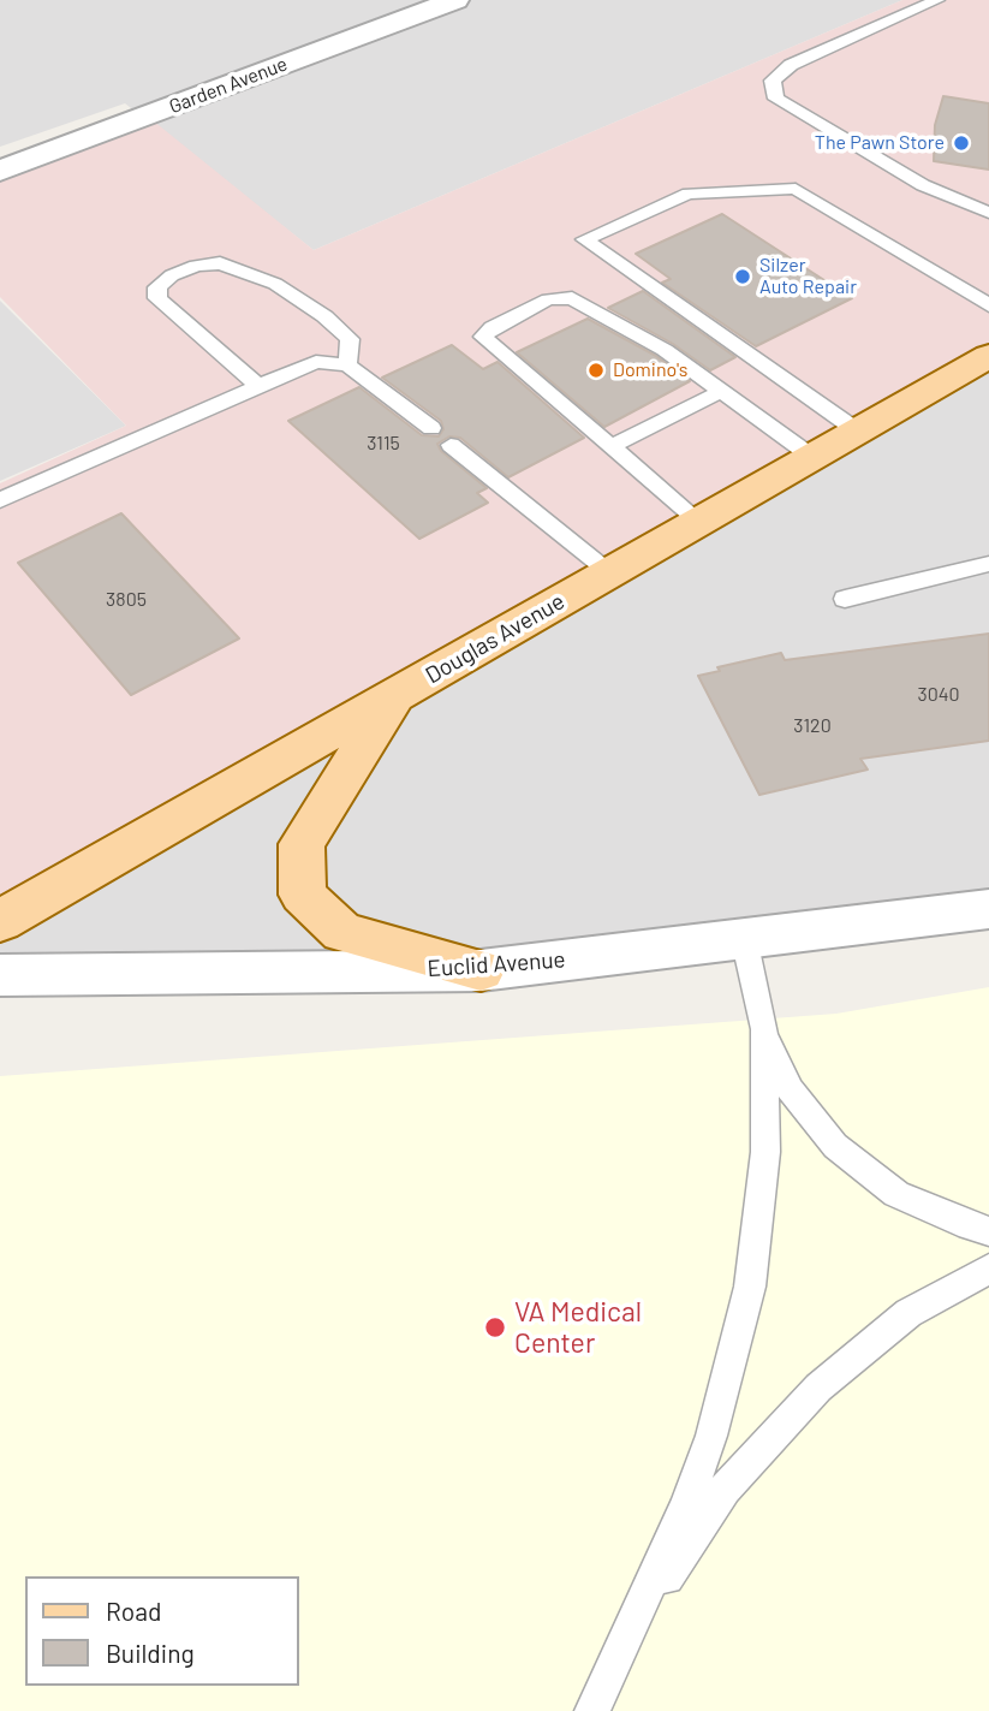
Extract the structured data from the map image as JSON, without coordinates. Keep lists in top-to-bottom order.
{
  "streets": {
    "main road": ["Douglas Avenue"],
    "street": ["Garden Avenue", "Euclid Avenue"]
  },
  "places": [
    "The Pawn Store",
    "Silzer Auto Repair",
    "Domino's",
    "VA Medical Center"
  ],
  "house_numbers": [
    "3115",
    "3805",
    "3040",
    "3120"
  ],
  "legend": ["Road", "Building"]
}
